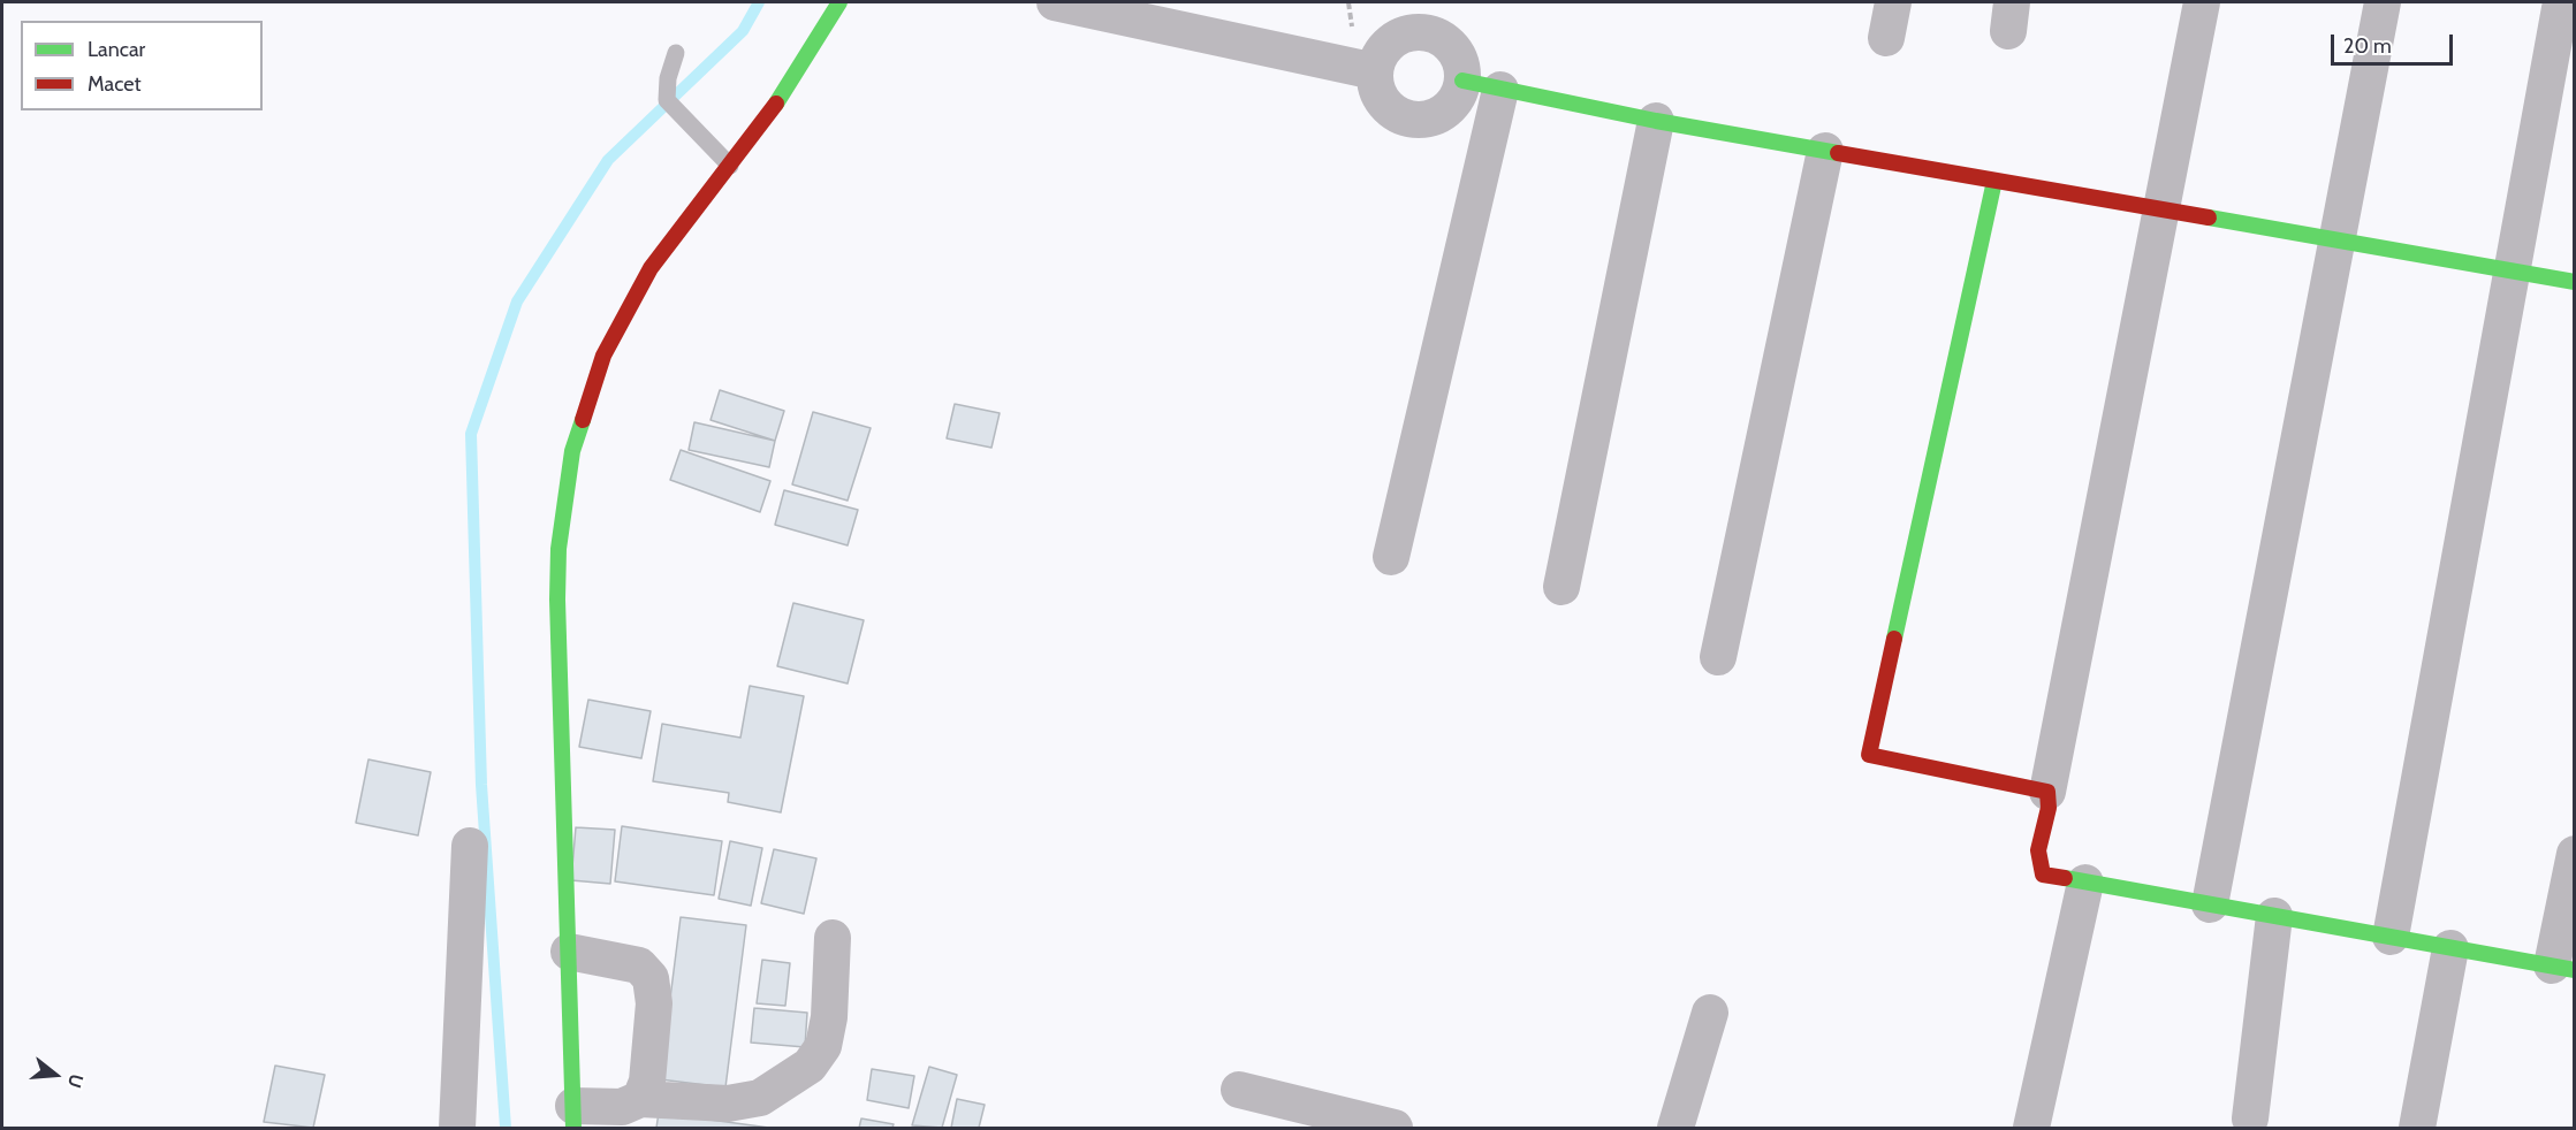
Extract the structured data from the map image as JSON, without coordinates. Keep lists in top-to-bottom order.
{
  "legend": ["Lancar", "Macet"],
  "scale_bar": "20 m",
  "north": "right"
}
